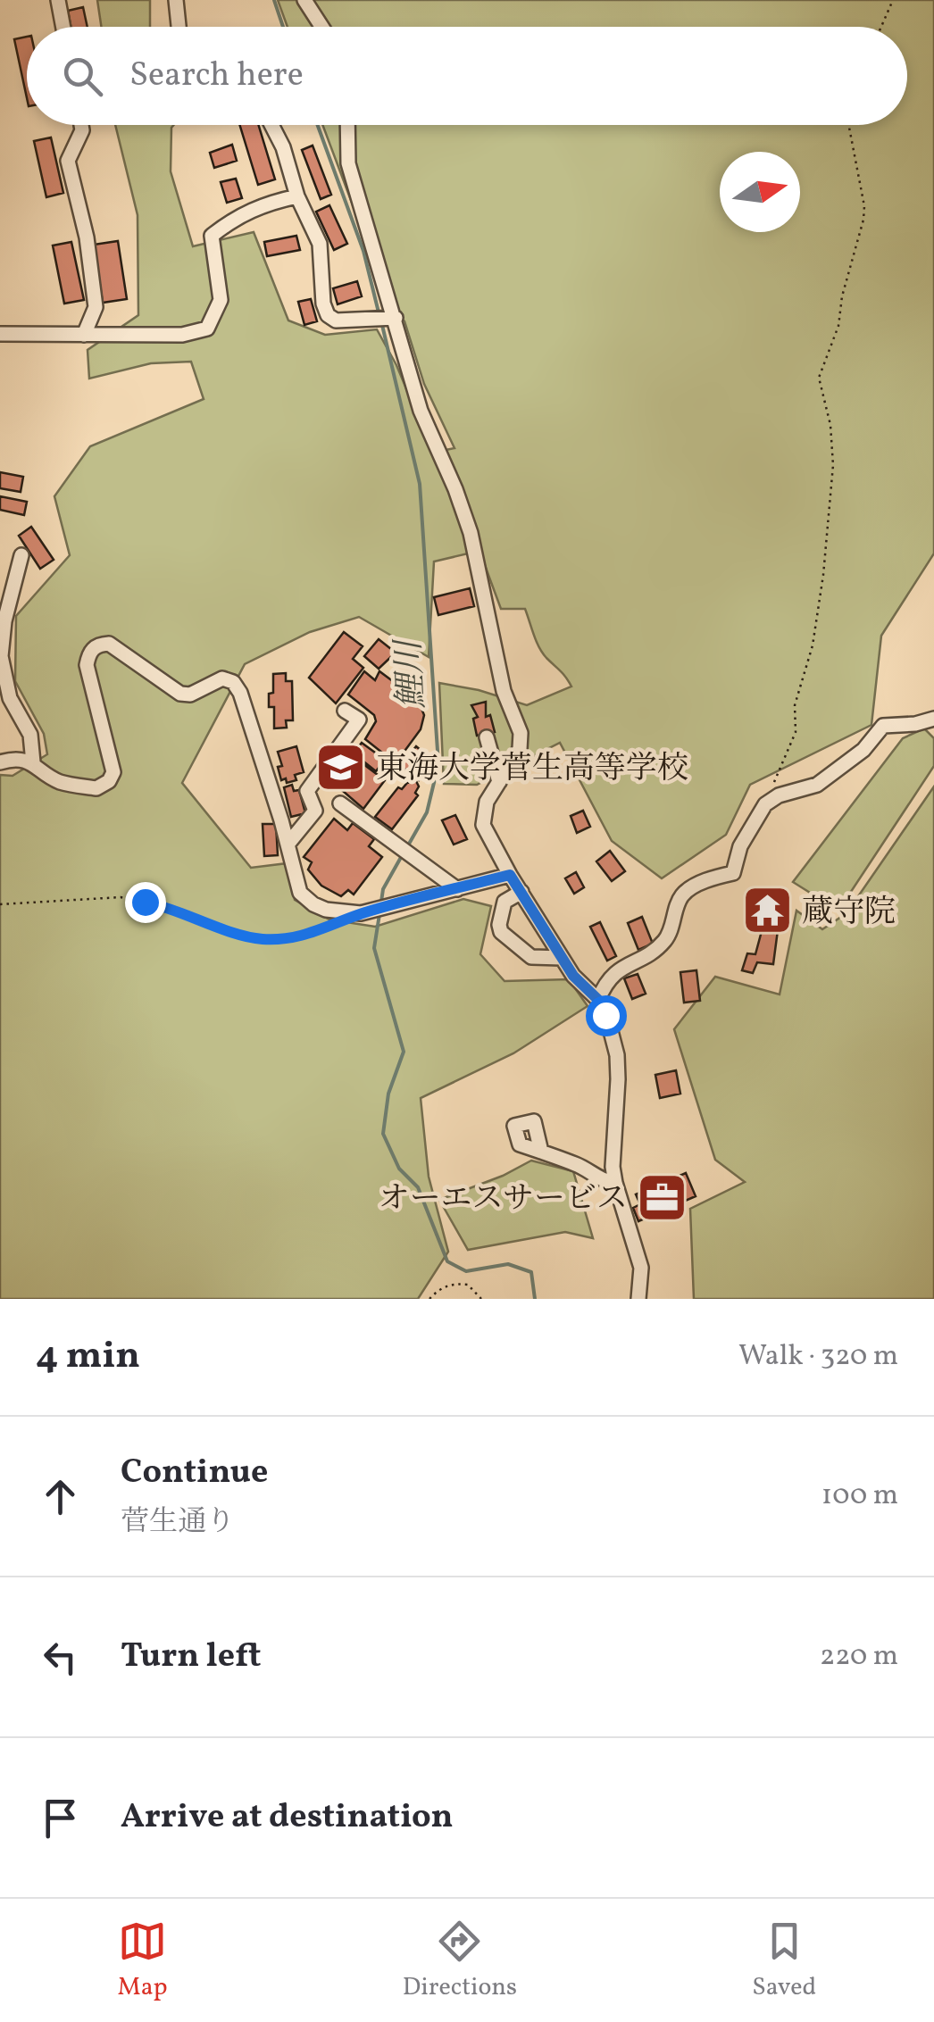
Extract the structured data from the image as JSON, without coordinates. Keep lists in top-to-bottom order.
{
  "water": ["鯉川"],
  "places": {
    "school or university": ["東海大学菅生高等学校"],
    "temple": ["蔵守院"],
    "office": ["オーエスサービス"]
  },
  "north": "right",
  "page": {
    "search": "Search here",
    "heading": ["4 min", "Walk · 320 m"],
    "list": [
      ["Continue", "菅生通り", "100 m"],
      ["Turn left", "220 m"],
      "Arrive at destination"
    ],
    "nav": ["Map", "Directions", "Saved"]
  }
}
